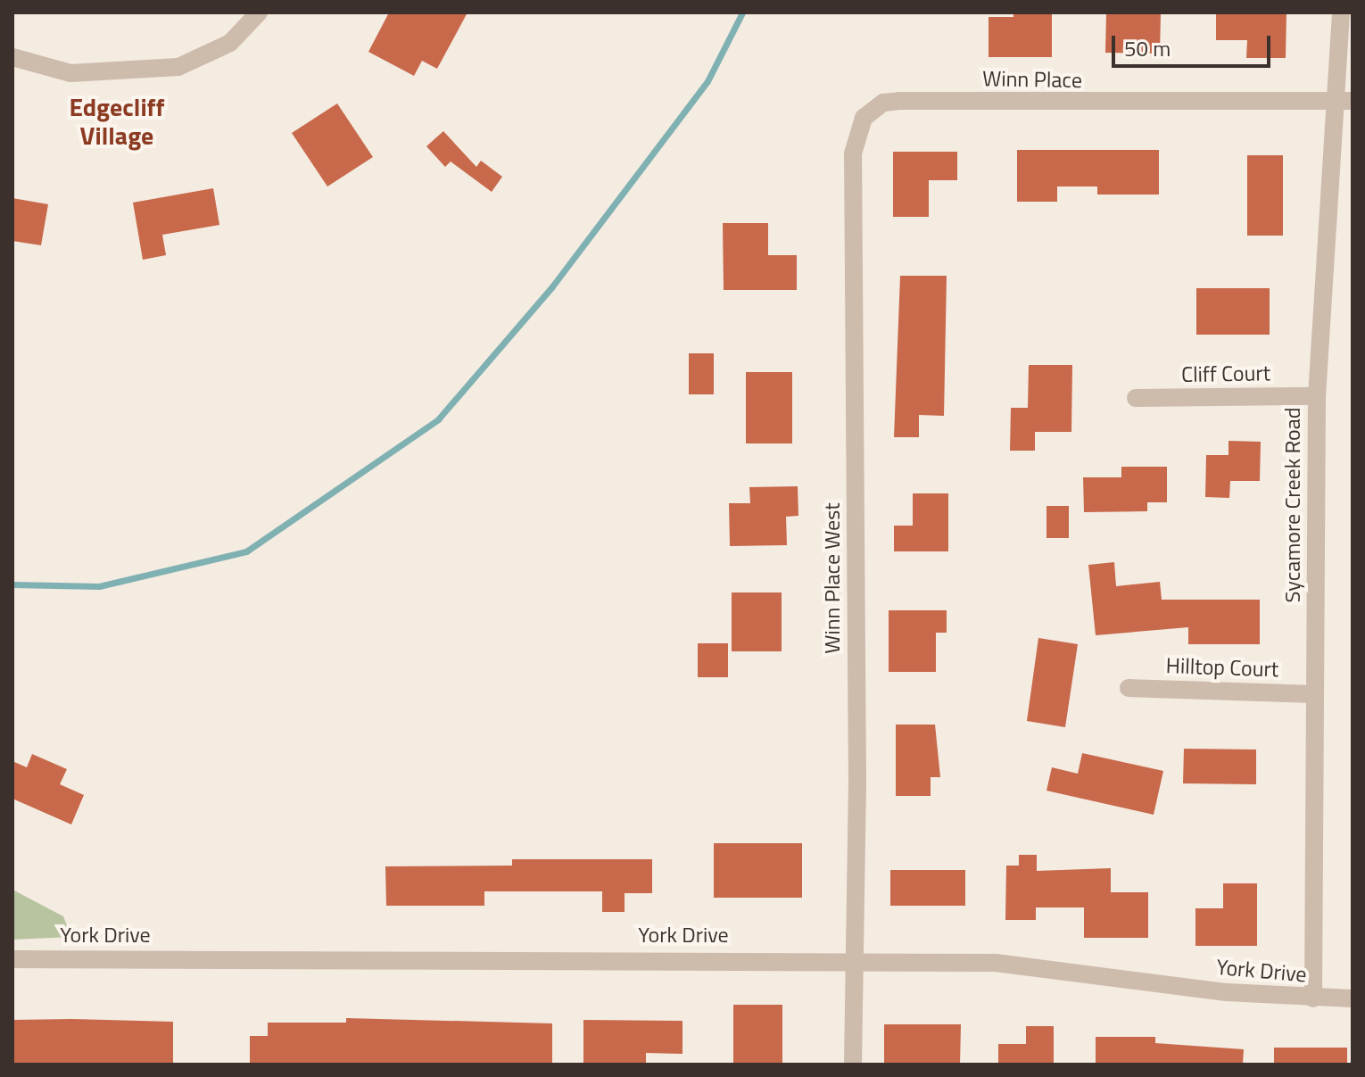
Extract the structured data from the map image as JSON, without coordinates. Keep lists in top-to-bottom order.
{
  "streets": {
    "street": [
      "Winn Place",
      "Cliff Court",
      "Sycamore Creek Road",
      "Winn Place West",
      "Hilltop Court",
      "York Drive"
    ]
  },
  "crossings": [
    ["Winn Place", "Sycamore Creek Road"],
    ["Winn Place", "Winn Place West"],
    ["Cliff Court", "Sycamore Creek Road"],
    ["Sycamore Creek Road", "Hilltop Court"],
    ["Sycamore Creek Road", "York Drive"],
    ["Winn Place West", "York Drive"]
  ],
  "districts": ["Edgecliff Village"],
  "scale_bar": "50 m"
}
